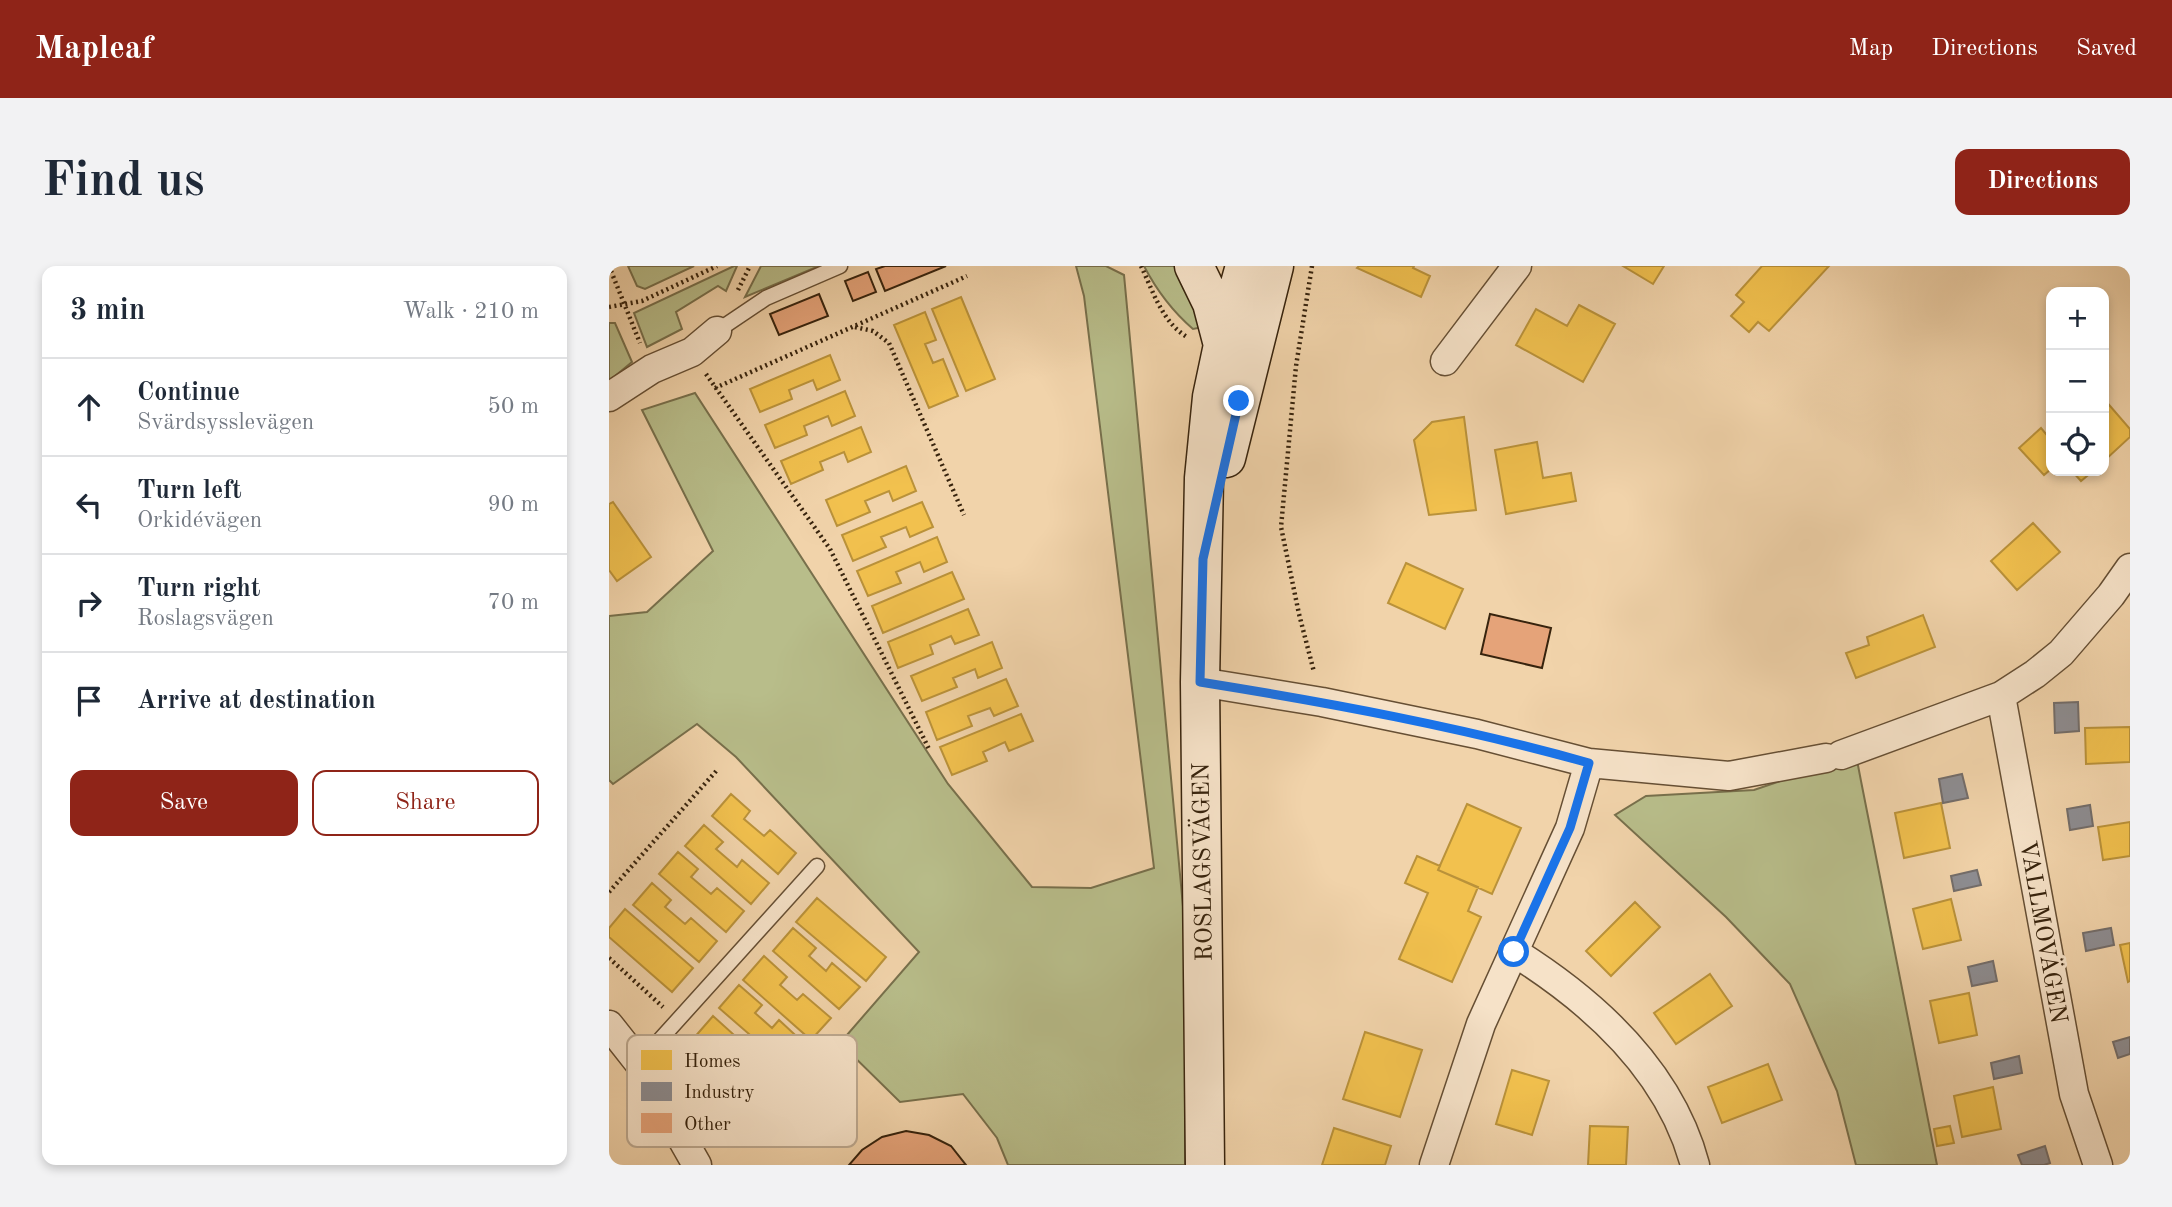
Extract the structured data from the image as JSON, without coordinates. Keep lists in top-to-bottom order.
{
  "streets": {
    "main road": ["ROSLAGSVÄGEN"],
    "street": ["VALLMOVÄGEN"]
  },
  "legend": ["Homes", "Industry", "Other"],
  "page": {
    "header": "Mapleaf",
    "nav": ["Map", "Directions", "Saved"],
    "buttons": [
      "Directions",
      ["Save", "Share"]
    ],
    "title": "Find us",
    "heading": ["3 min", "Walk · 210 m"],
    "map_buttons": ["+", "−"],
    "list": [
      ["Continue", "Svärdsysslevägen", "50 m"],
      ["Turn left", "Orkidévägen", "90 m"],
      ["Turn right", "Roslagsvägen", "70 m"],
      "Arrive at destination"
    ]
  }
}
